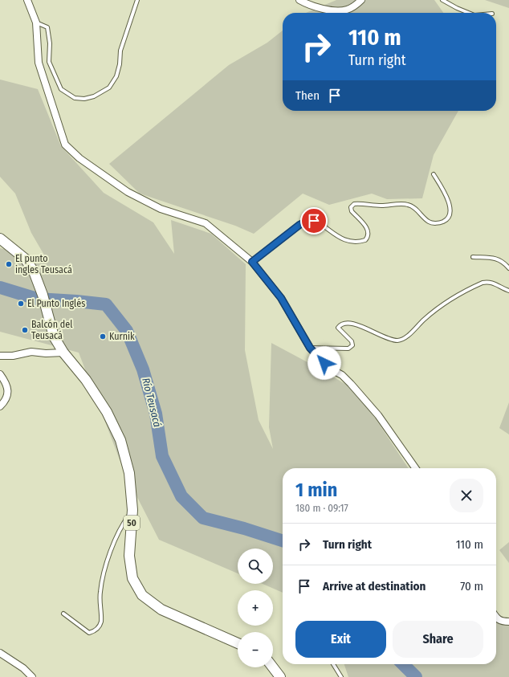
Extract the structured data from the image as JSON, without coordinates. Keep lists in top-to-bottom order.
{
  "streets": {
    "main road": ["50"]
  },
  "water": ["Río Teusacá"],
  "places": [
    "El punto ingles Teusacá",
    "El Punto Inglés",
    "Balcón del Teusacá",
    "Kurnik"
  ],
  "page": {
    "turn": ["110 m", "Turn right"],
    "then": "Then",
    "heading": ["1 min", "180 m · 09:17"],
    "list": [
      {
        "name": "Turn right",
        "value": "110 m"
      },
      {
        "name": "Arrive at destination",
        "value": "70 m"
      }
    ],
    "map_buttons": ["+", "−"],
    "buttons": ["Exit", "Share"]
  }
}
